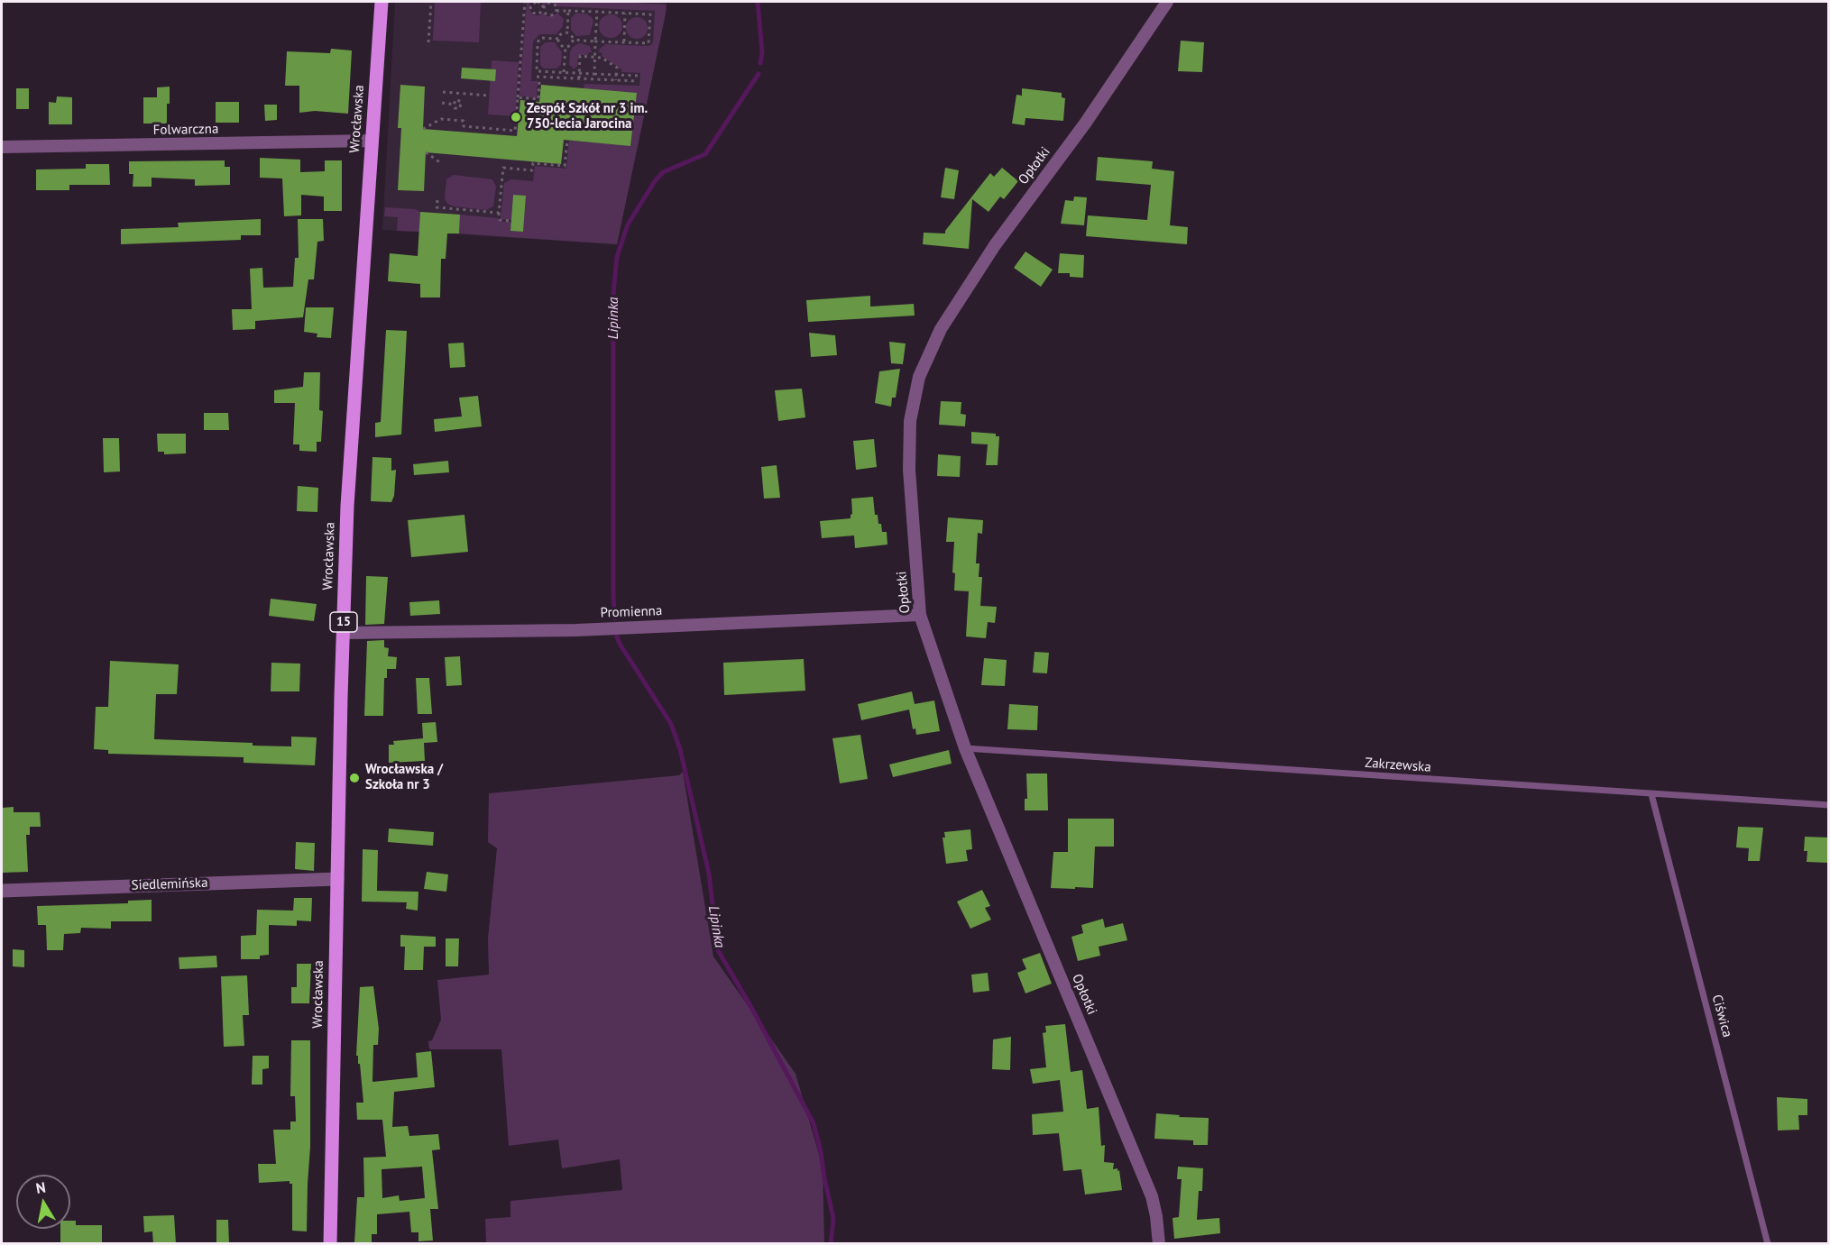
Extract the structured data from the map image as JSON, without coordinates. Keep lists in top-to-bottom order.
{
  "streets": {
    "main road": ["Wrocławska", "15"],
    "street": [
      "Folwarczna",
      "Opłotki",
      "Promienna",
      "Siedlemińska"
    ],
    "lane": ["Zakrzewska", "Ciświca"]
  },
  "crossings": [
    ["Wrocławska", "Folwarczna"],
    ["Wrocławska", "Promienna"],
    ["Wrocławska", "Siedlemińska"],
    ["Opłotki", "Promienna"],
    ["Opłotki", "Zakrzewska"],
    ["Zakrzewska", "Ciświca"]
  ],
  "water": ["Lipinka"],
  "places": ["Zespół Szkół nr 3 im. 750-lecia Jarocina", "Wrocławska / Szkoła nr 3"],
  "north": "top"
}
